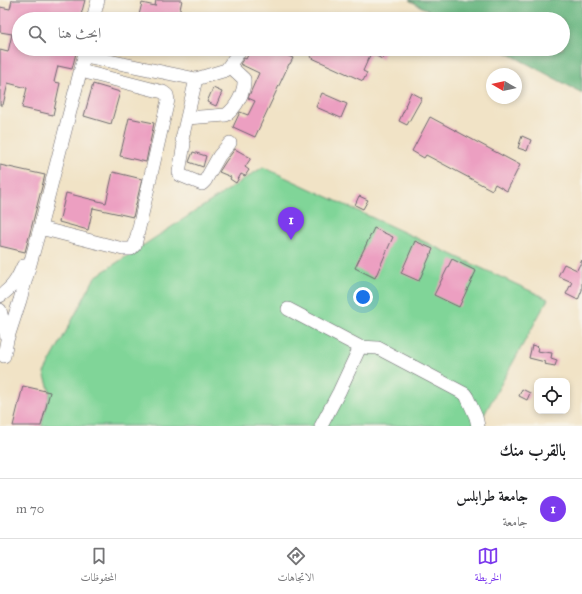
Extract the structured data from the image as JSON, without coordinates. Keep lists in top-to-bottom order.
{
  "north": "left",
  "page": {
    "search": "ابحث هنا",
    "pins": "1",
    "heading": "بالقرب منك",
    "list": [
      {
        "mark": "1",
        "name": "جامعة طرابلس",
        "note": "جامعة",
        "value": "70 m"
      }
    ],
    "nav": ["الخريطة", "الاتجاهات", "المحفوظات"]
  }
}
